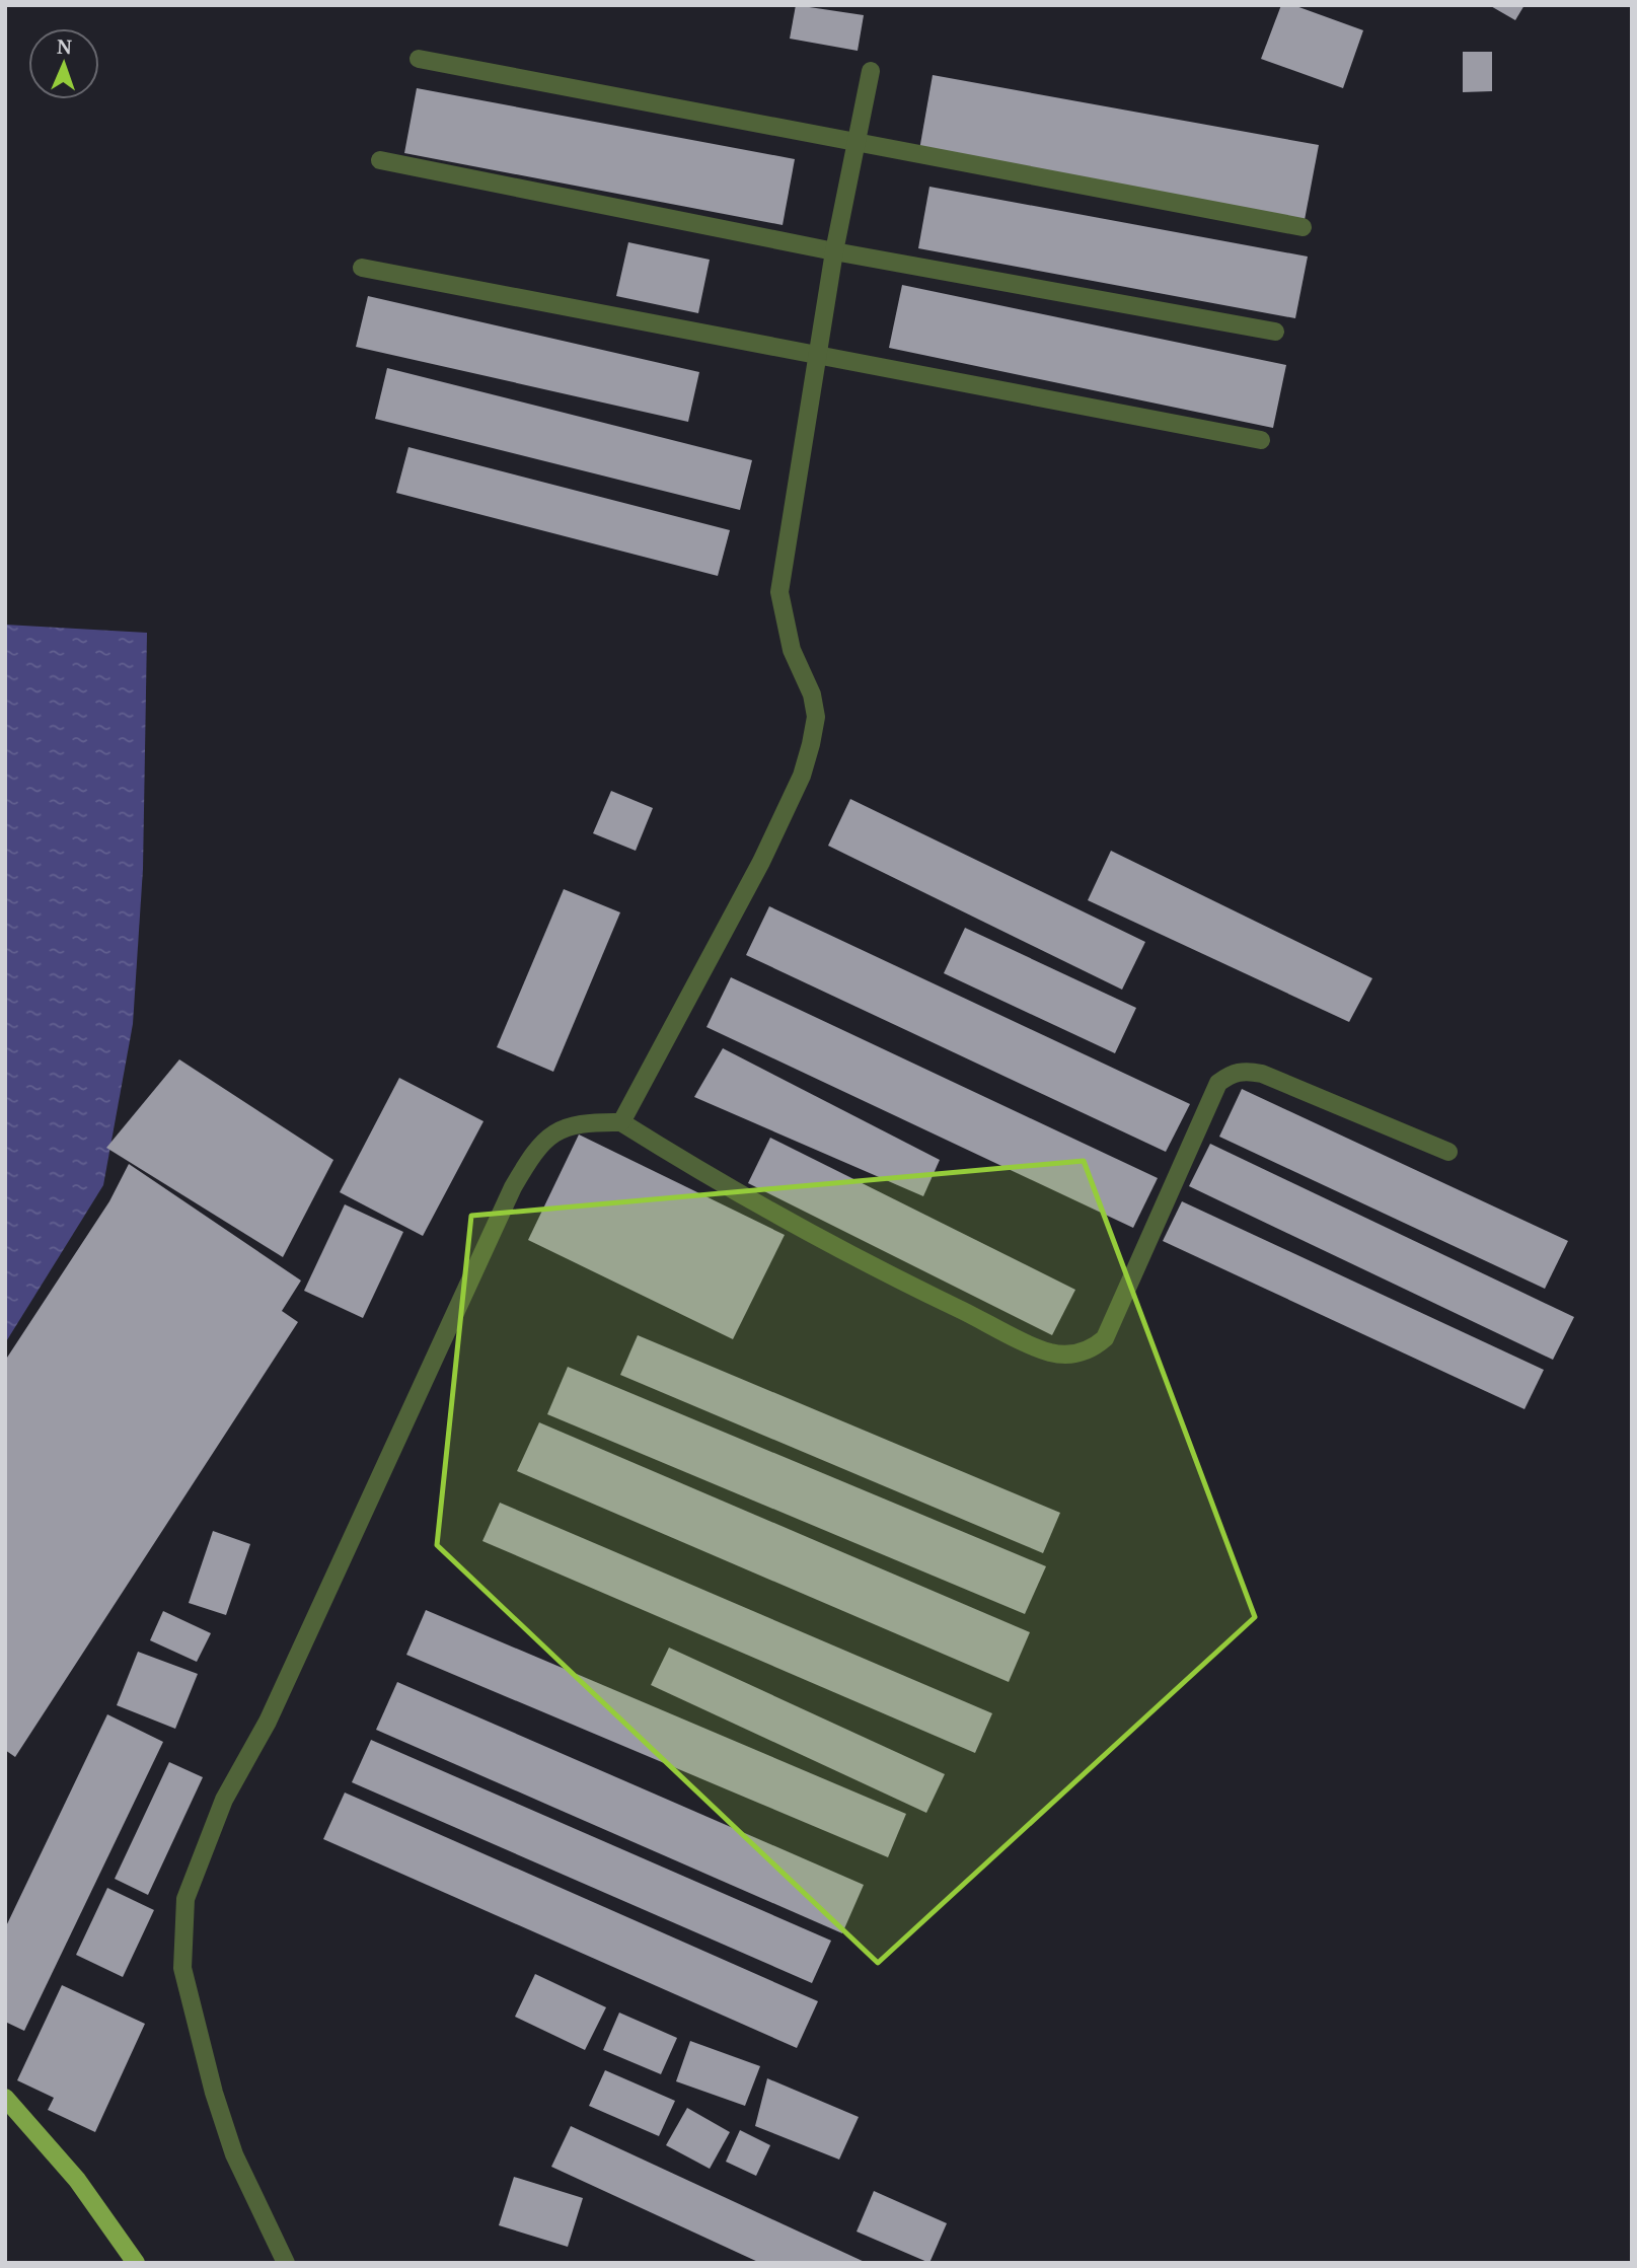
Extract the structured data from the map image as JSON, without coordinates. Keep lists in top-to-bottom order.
{
  "north": "top"
}
